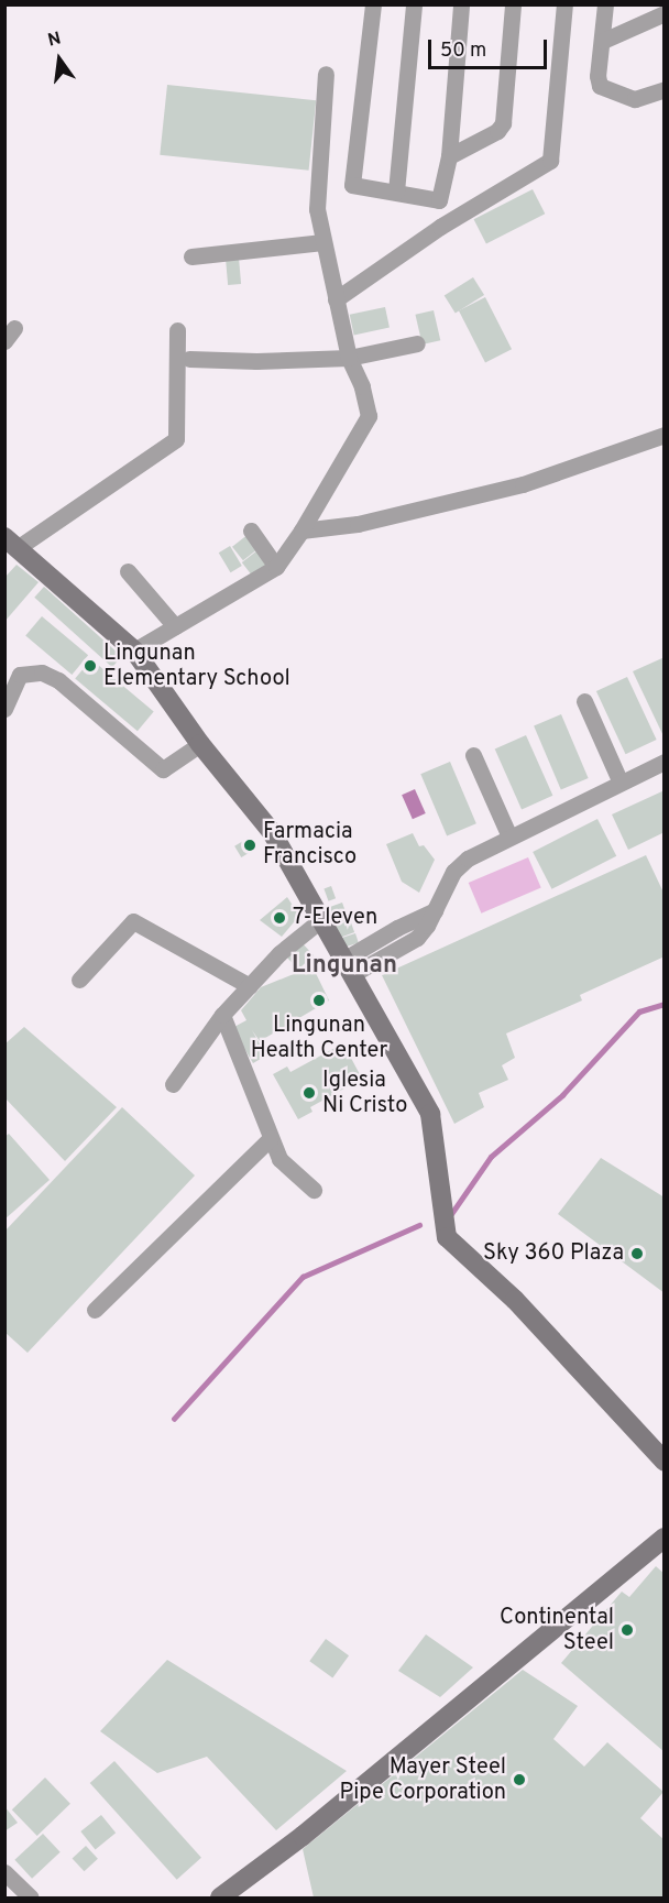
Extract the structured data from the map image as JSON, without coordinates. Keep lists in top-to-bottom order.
{
  "districts": ["Lingunan"],
  "places": [
    "Lingunan Elementary School",
    "Farmacia Francisco",
    "7-Eleven",
    "Lingunan Health Center",
    "Iglesia Ni Cristo",
    "Sky 360 Plaza",
    "Continental Steel",
    "Mayer Steel Pipe Corporation"
  ],
  "scale_bar": "50 m",
  "north": "top"
}
